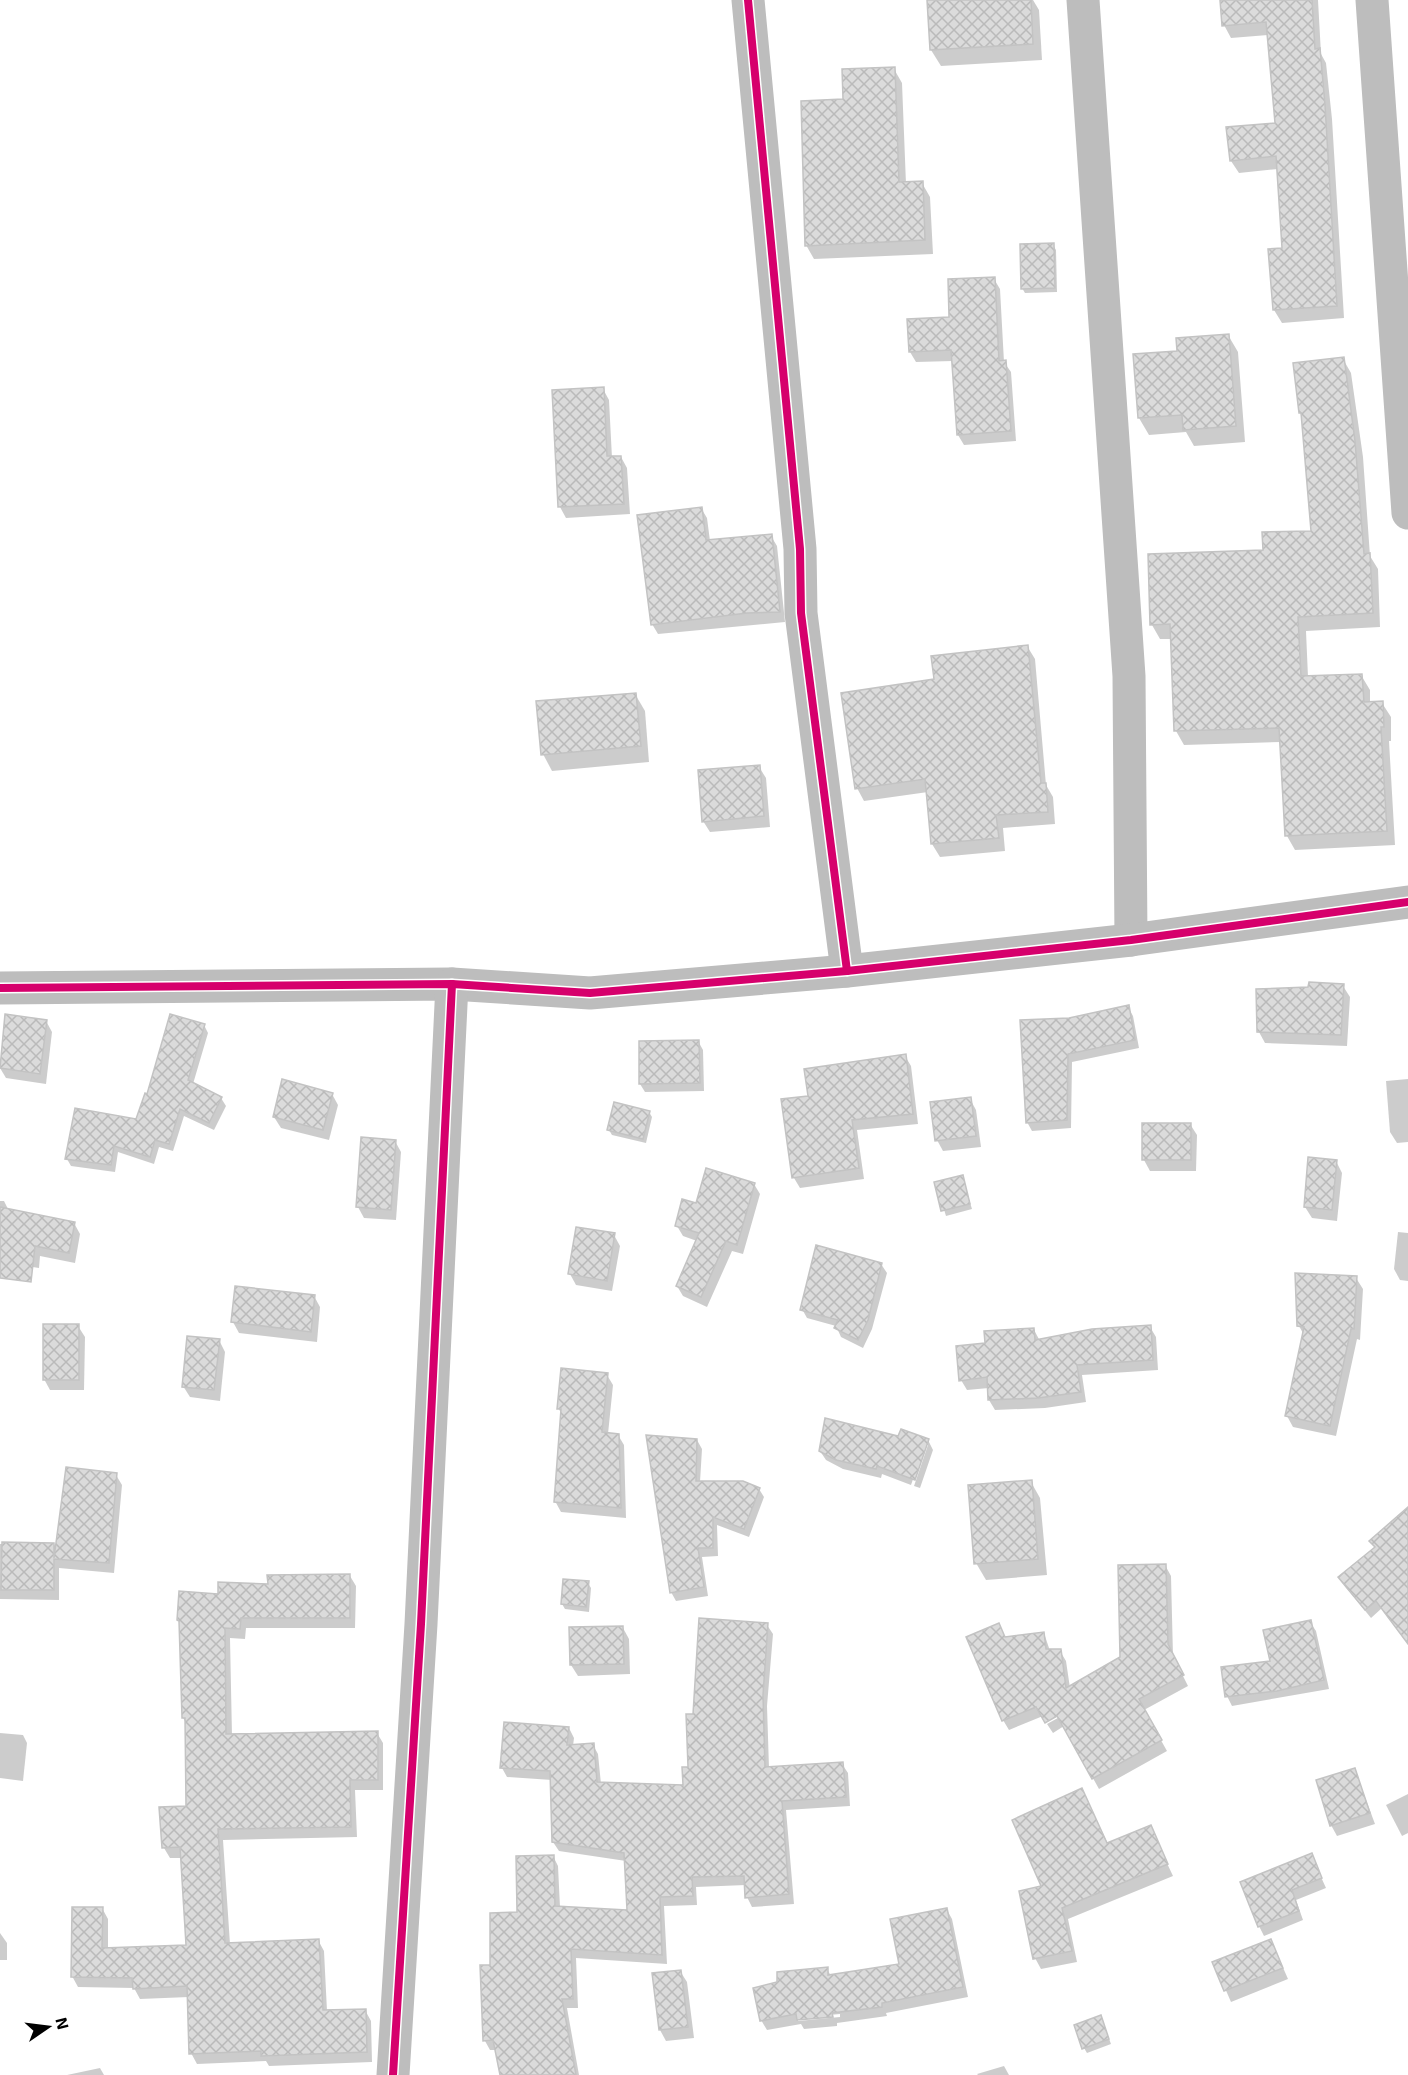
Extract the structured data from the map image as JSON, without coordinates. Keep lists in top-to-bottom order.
{
  "north": "right"
}
